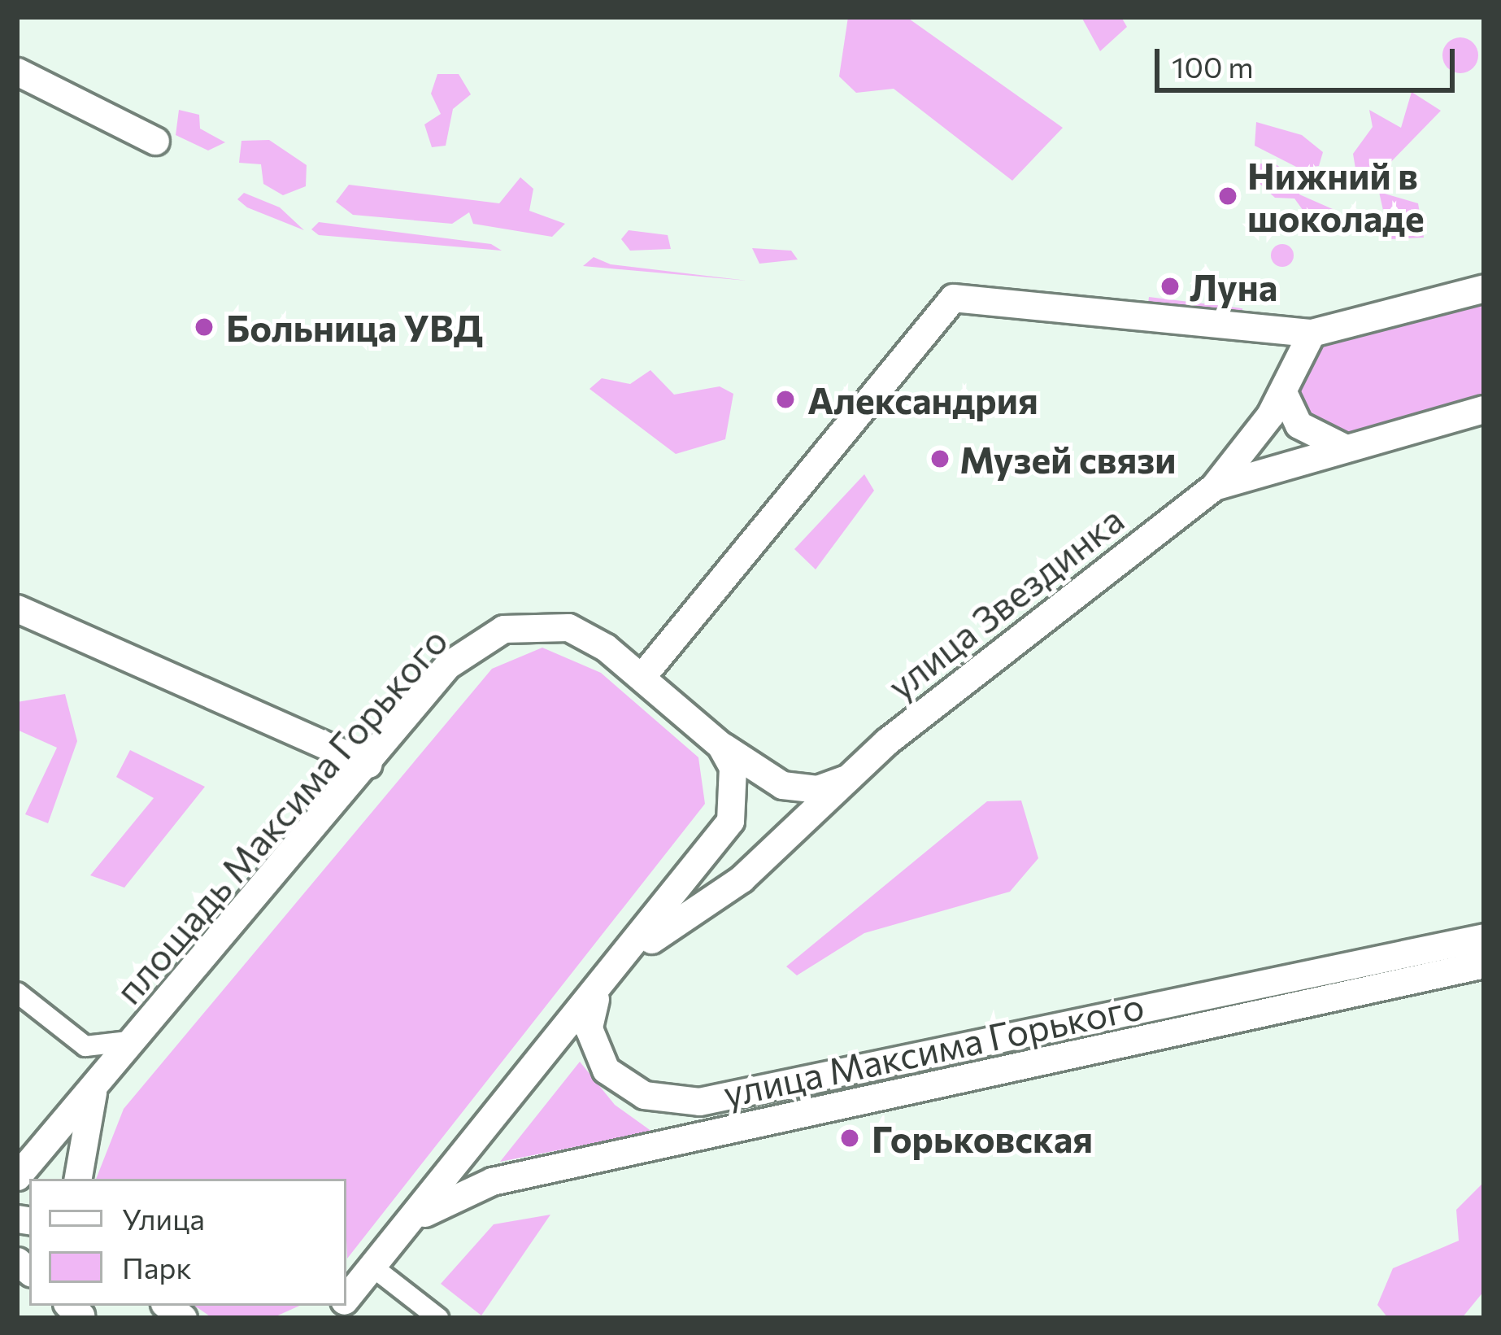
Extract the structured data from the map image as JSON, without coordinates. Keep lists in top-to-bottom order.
{
  "streets": {
    "main road": ["улица Звездинка", "площадь Максима Горького", "улица Максима Горького"]
  },
  "crossings": [
    ["улица Звездинка", "площадь Максима Горького"]
  ],
  "places": [
    "Нижний в шоколаде",
    "Луна",
    "Больница УВД",
    "Александрия",
    "Музей связи",
    "Горьковская"
  ],
  "legend": ["Улица", "Парк"],
  "scale_bar": "100 m"
}
